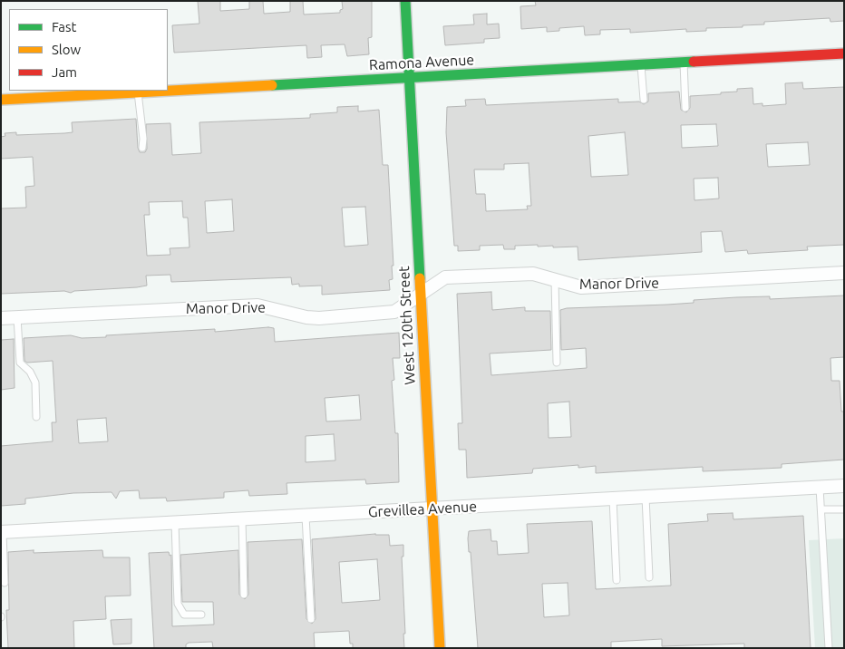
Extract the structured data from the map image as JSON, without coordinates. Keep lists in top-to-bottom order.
{
  "streets": {
    "street": [
      "Ramona Avenue",
      "Manor Drive",
      "West 120th Street",
      "Grevillea Avenue"
    ]
  },
  "crossings": [
    ["Ramona Avenue", "West 120th Street"],
    ["Manor Drive", "West 120th Street"],
    ["West 120th Street", "Grevillea Avenue"]
  ],
  "legend": ["Fast", "Slow", "Jam"]
}
